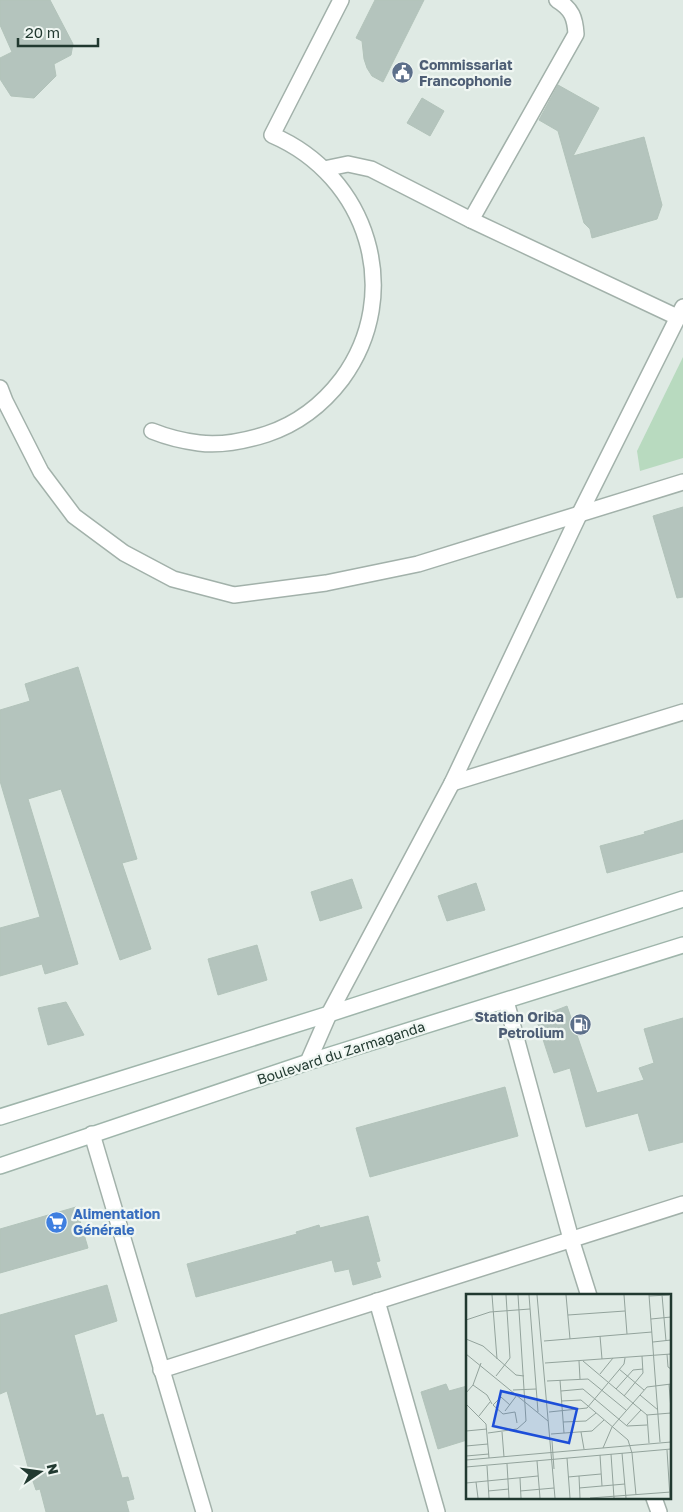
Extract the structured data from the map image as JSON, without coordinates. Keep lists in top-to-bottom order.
{
  "streets": {
    "street": ["Boulevard du Zarmaganda"]
  },
  "places": {
    "public building": ["Commissariat Francophonie"],
    "fuel station": ["Station Oriba Petrolium"],
    "supermarket": ["Alimentation Générale"]
  },
  "scale_bar": "20 m",
  "north": "right"
}
